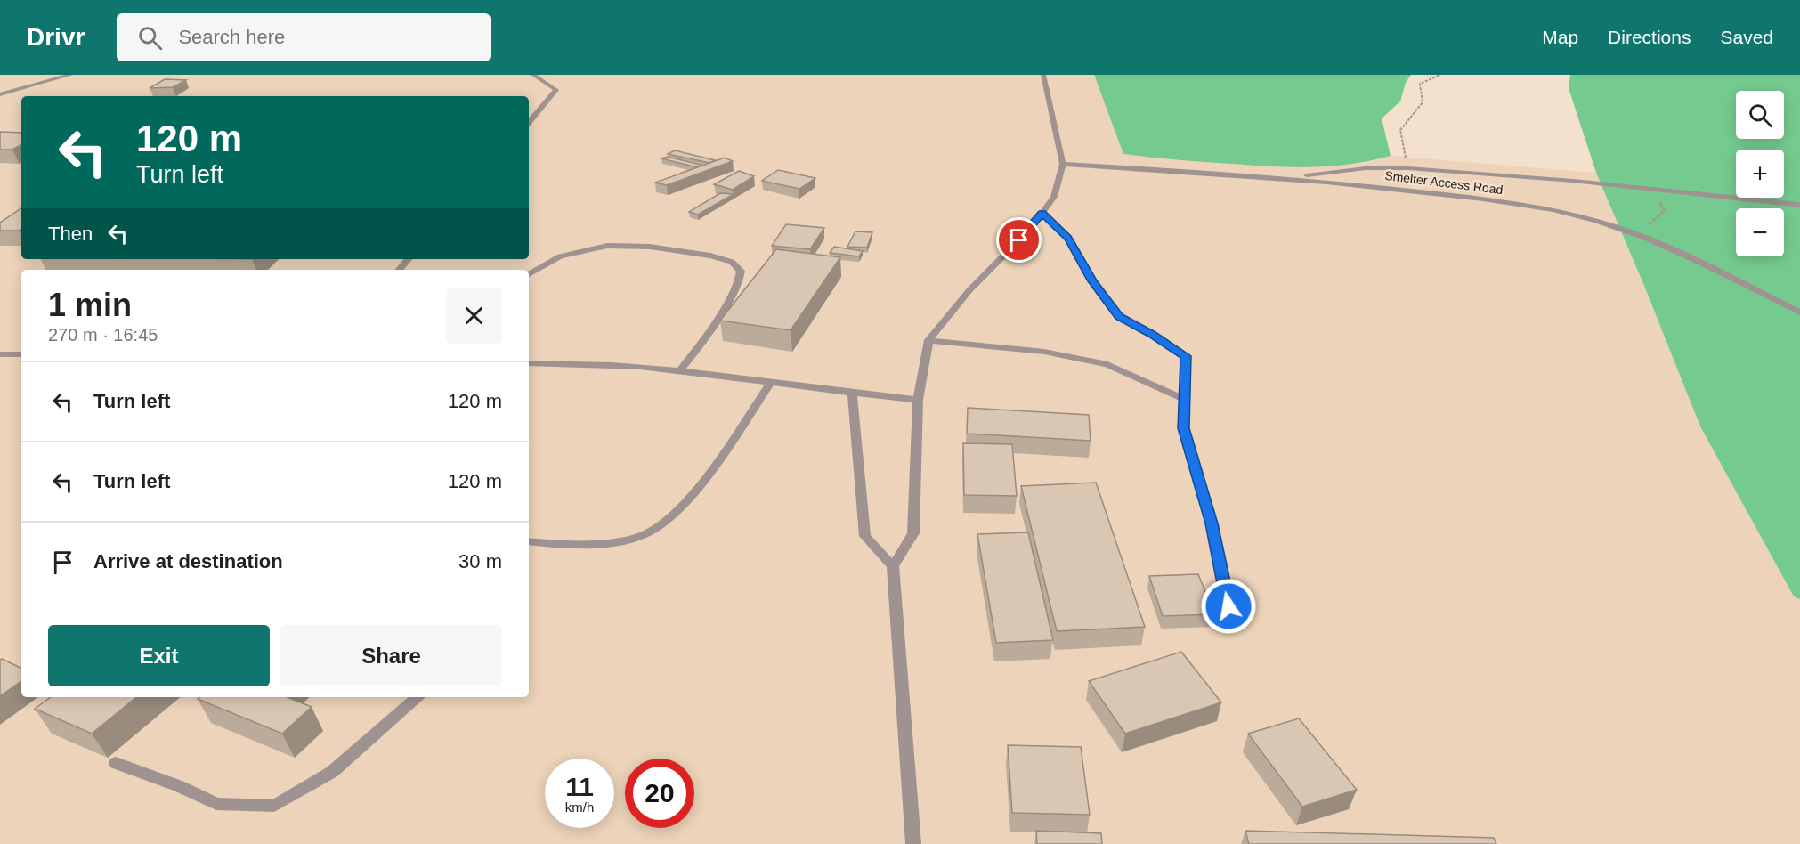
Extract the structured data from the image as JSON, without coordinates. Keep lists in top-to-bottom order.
{
  "streets": {
    "lane": ["Smelter Access Road"]
  },
  "page": {
    "header": "Drivr",
    "search": "Search here",
    "nav": ["Map", "Directions", "Saved"],
    "map_buttons": ["+", "−"],
    "turn": ["120 m", "Turn left"],
    "then": "Then",
    "heading": ["1 min", "270 m · 16:45"],
    "list": [
      {
        "name": "Turn left",
        "value": "120 m"
      },
      {
        "name": "Turn left",
        "value": "120 m"
      },
      {
        "name": "Arrive at destination",
        "value": "30 m"
      }
    ],
    "buttons": ["Exit", "Share"],
    "speed": "11 km/h",
    "limit": "20"
  }
}
